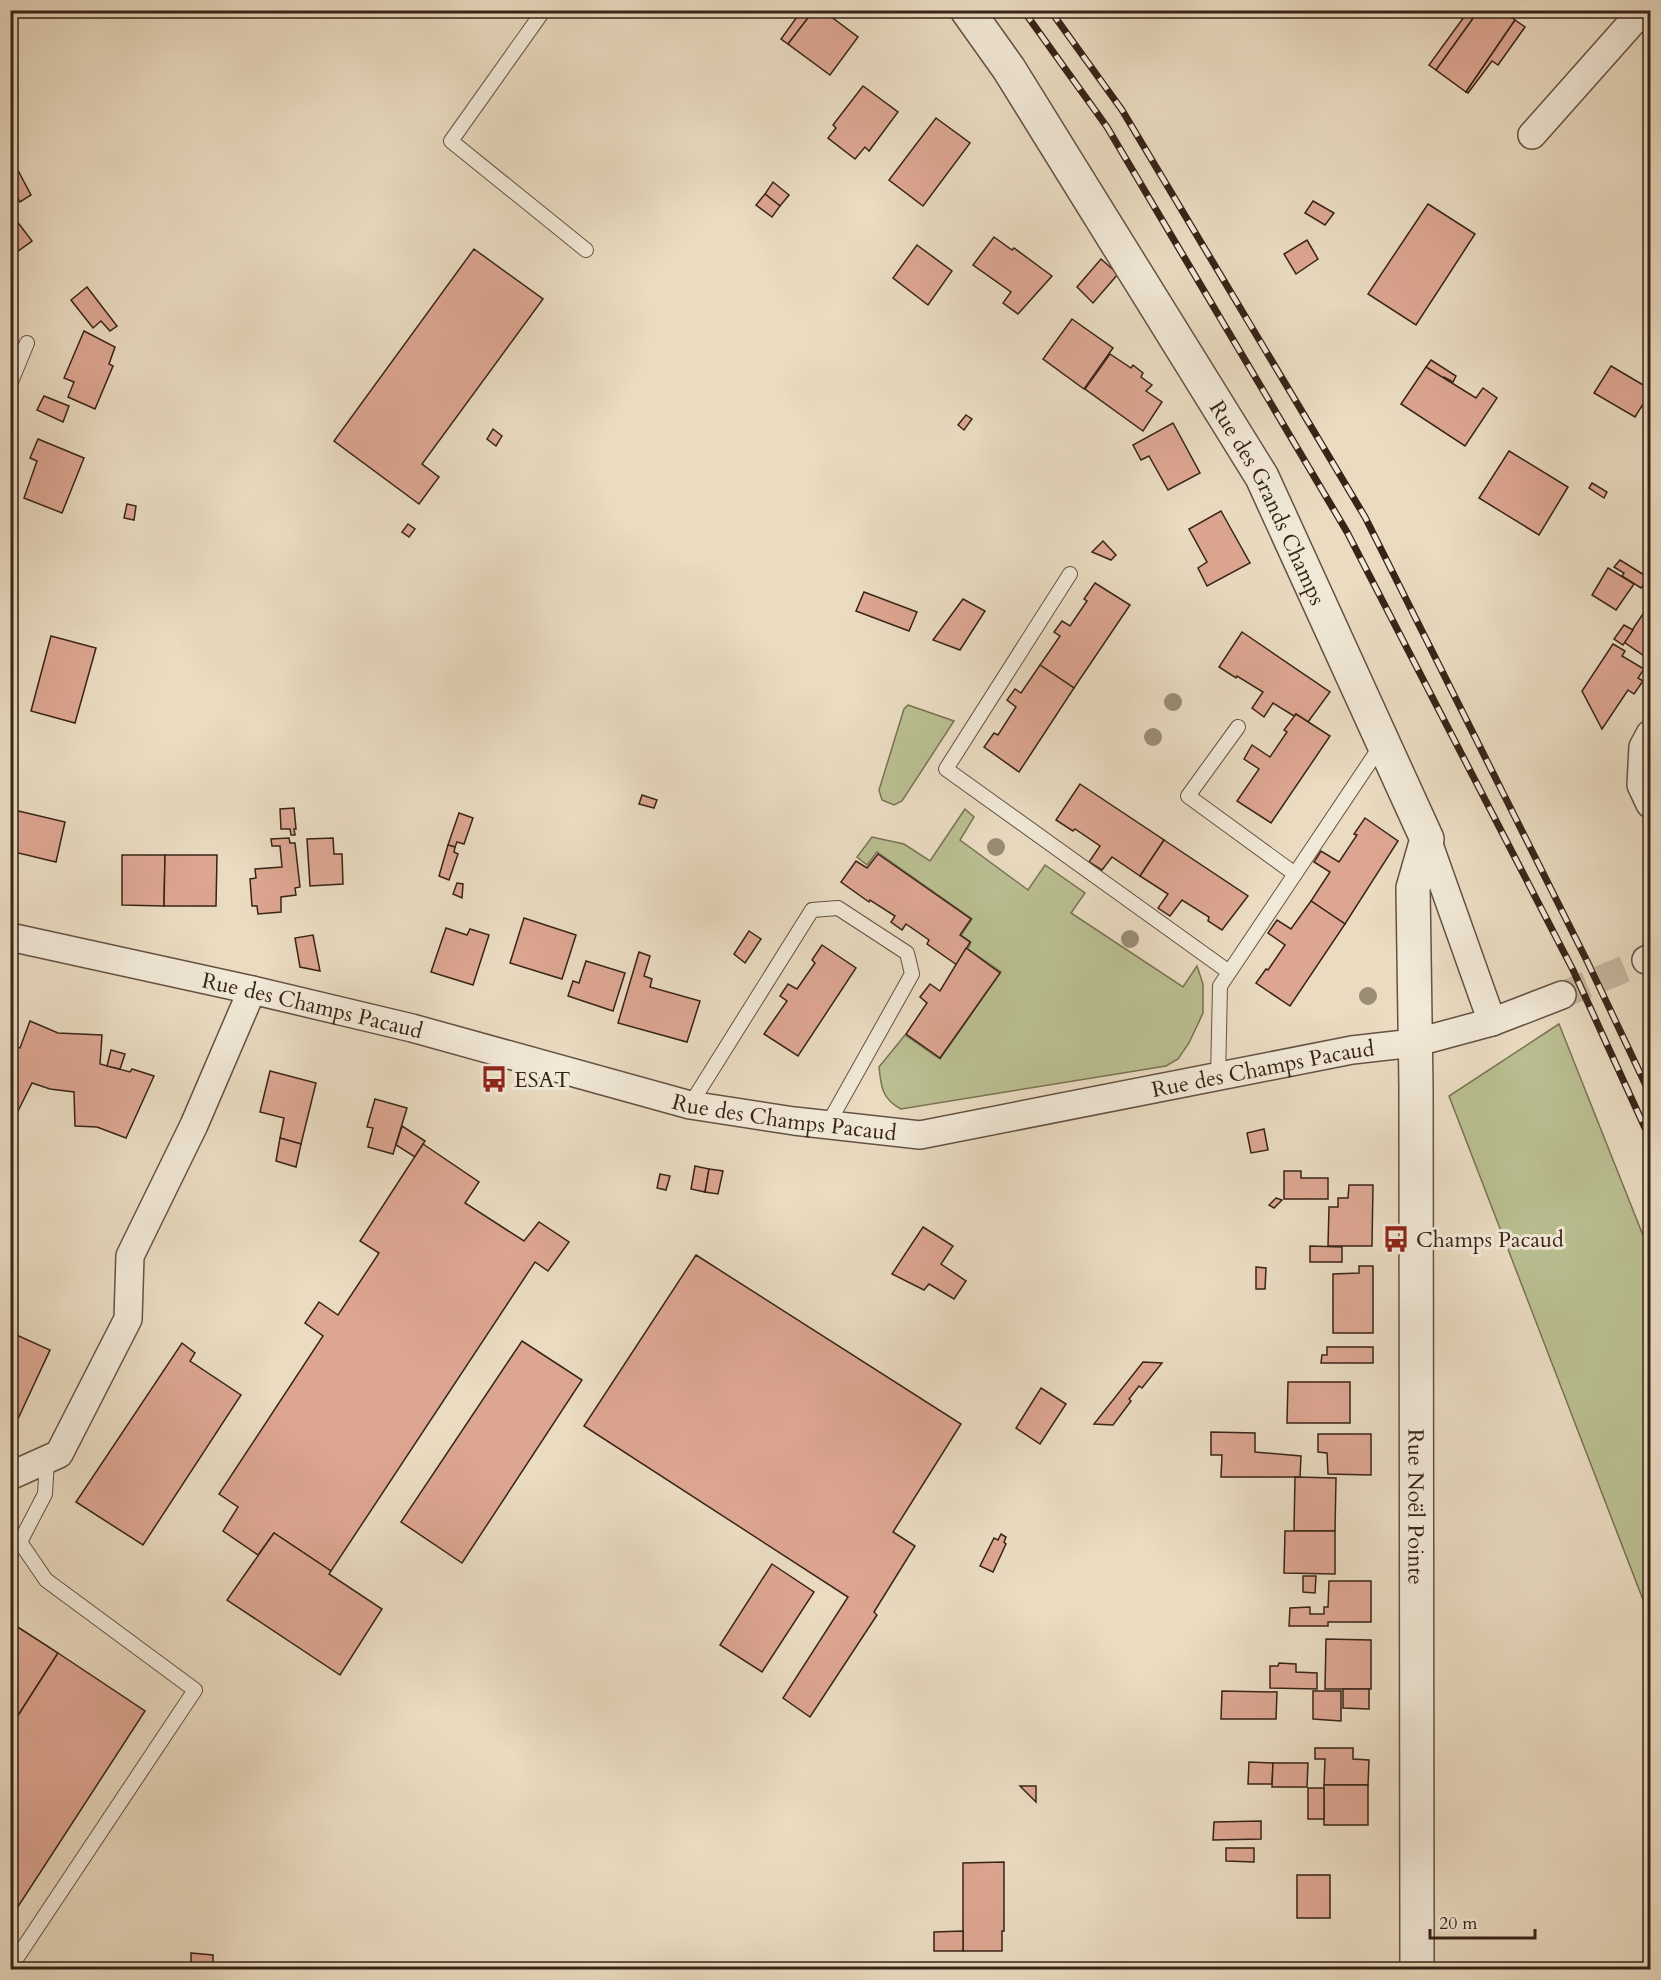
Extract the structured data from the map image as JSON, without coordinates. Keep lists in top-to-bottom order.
{
  "streets": {
    "street": ["Rue des Grands Champs", "Rue des Champs Pacaud", "Rue Noël Pointe"]
  },
  "crossings": [
    ["Rue des Champs Pacaud", "Rue Noël Pointe"]
  ],
  "places": {
    "bus stop": ["ESAT", "Champs Pacaud"]
  },
  "scale_bar": "20 m"
}
